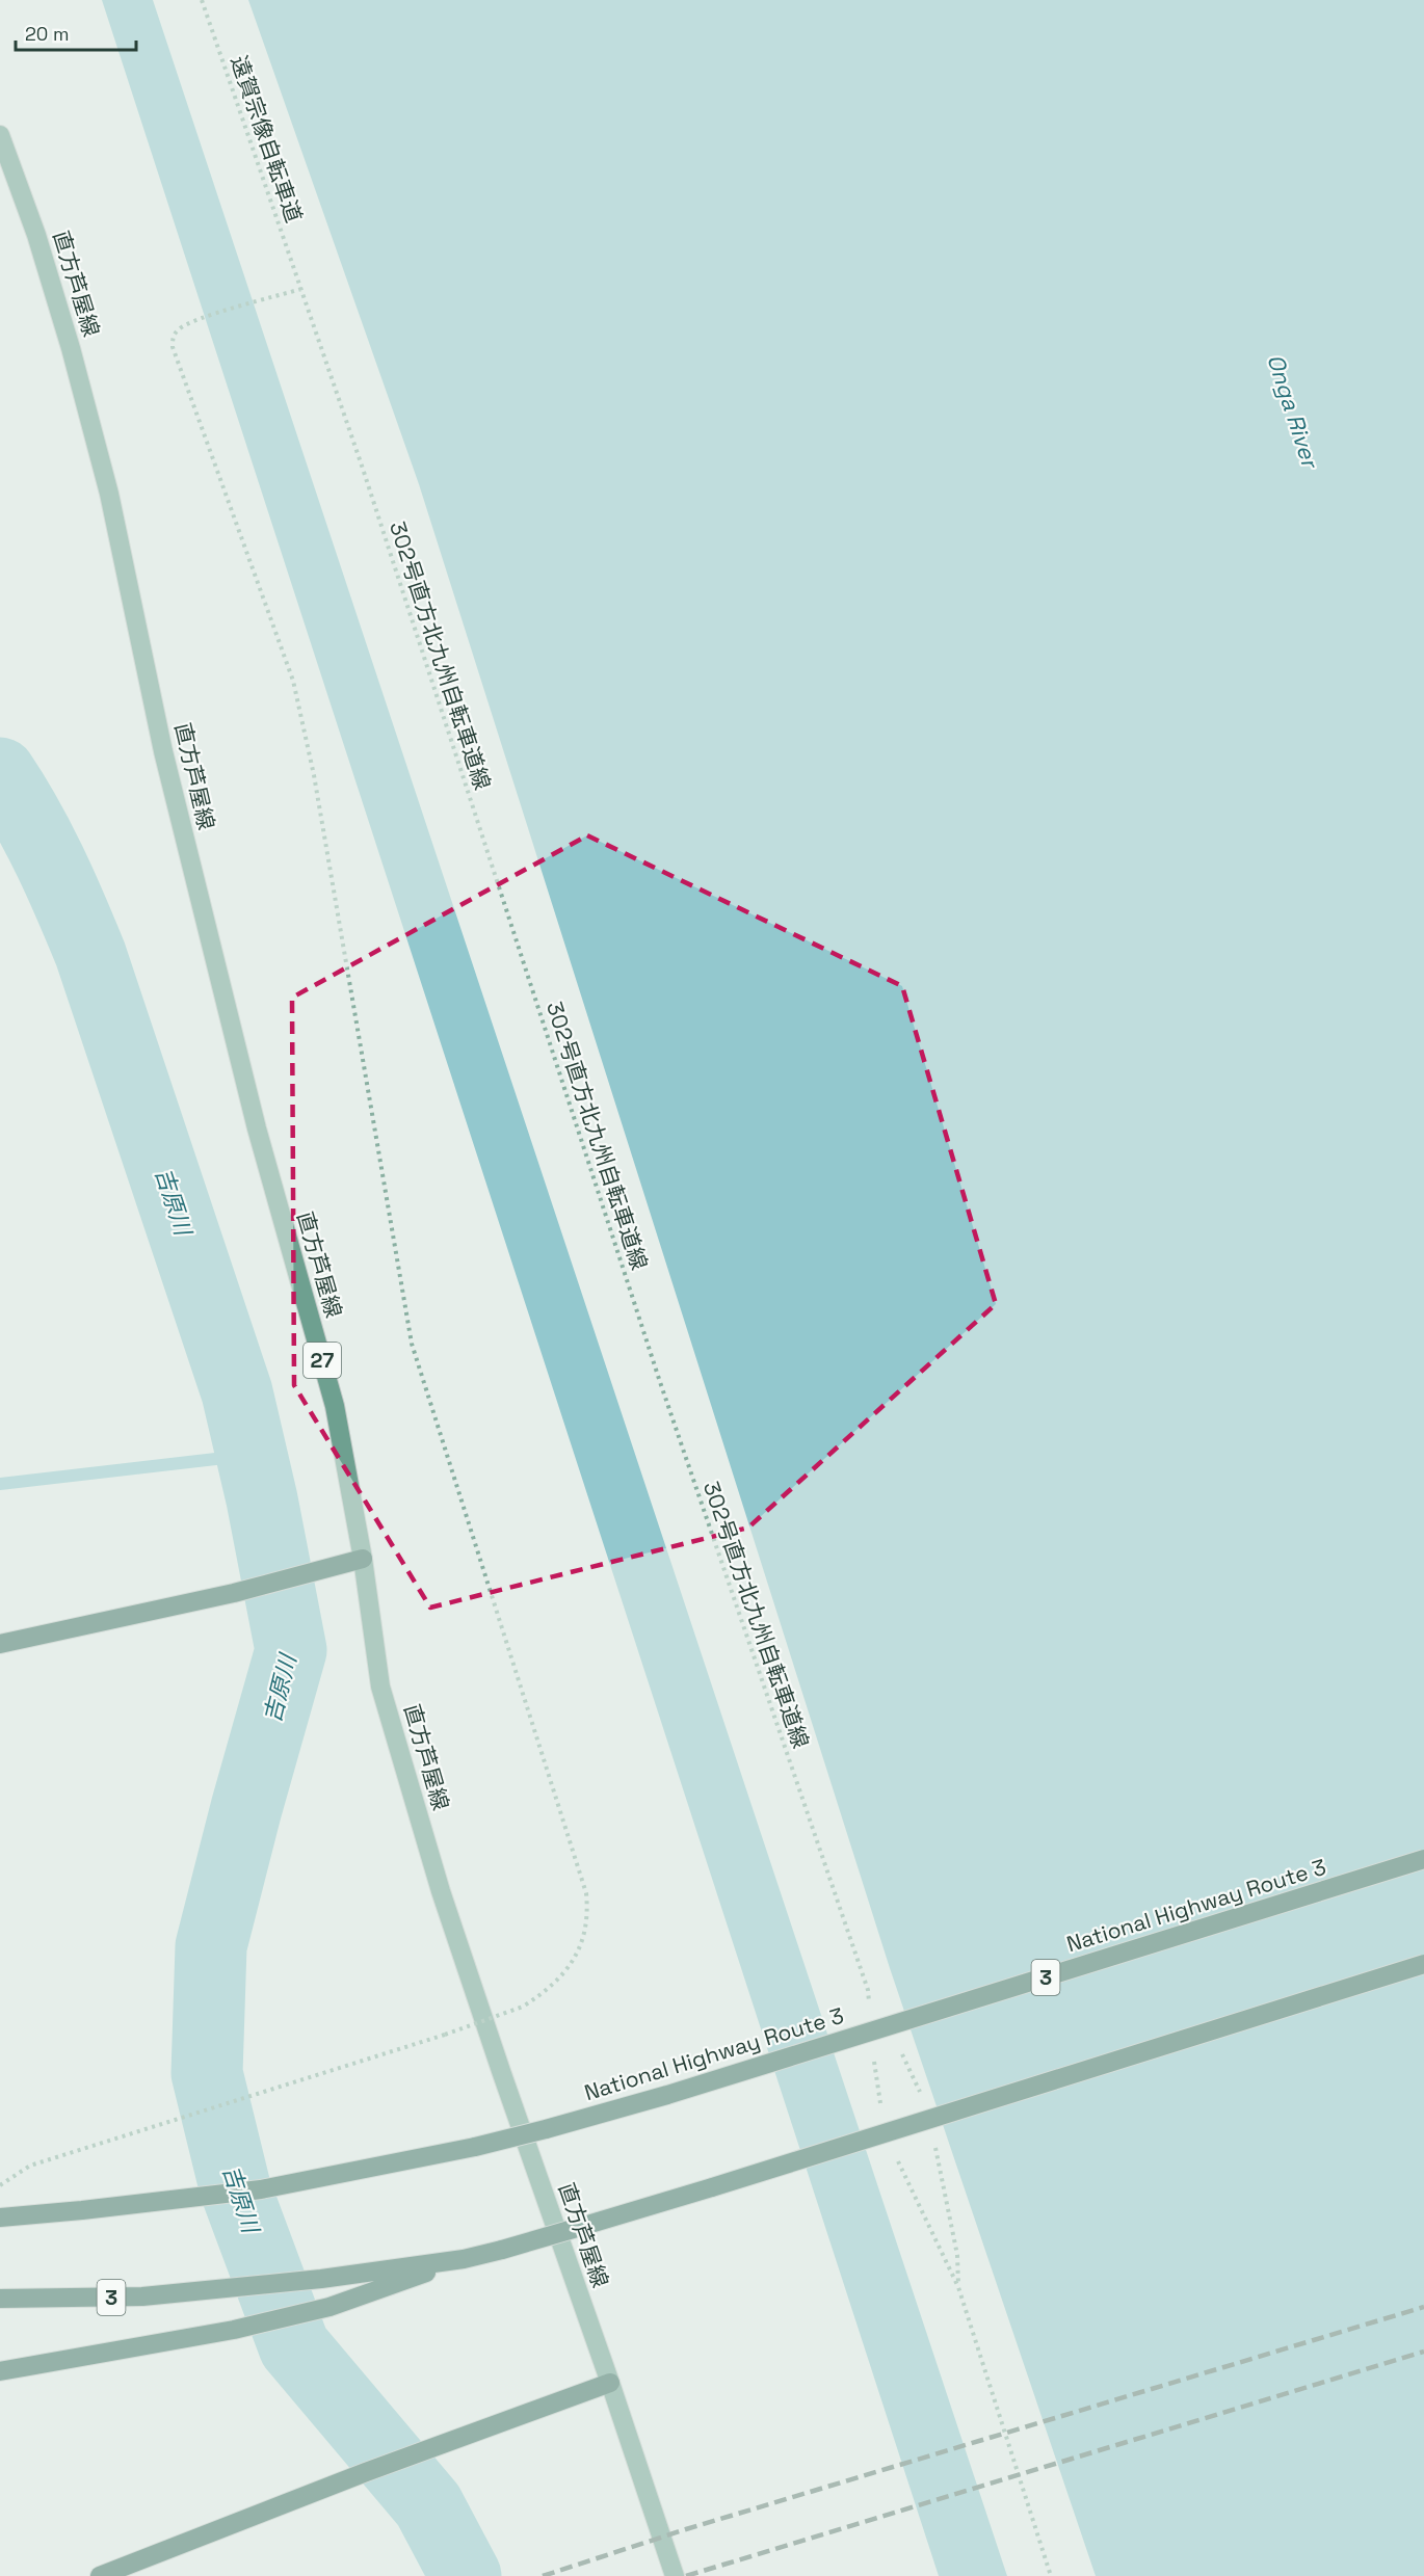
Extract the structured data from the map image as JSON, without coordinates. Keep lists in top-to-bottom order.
{
  "streets": {
    "highway": ["National Highway Route 3", "3"],
    "main road": ["直方芦屋線", "27"],
    "path": ["遠賀宗像自転車道", "302号直方北九州自転車道線"]
  },
  "crossings": [
    ["遠賀宗像自転車道", "302号直方北九州自転車道線"]
  ],
  "water": ["Onga River", "吉原川"],
  "scale_bar": "20 m"
}
